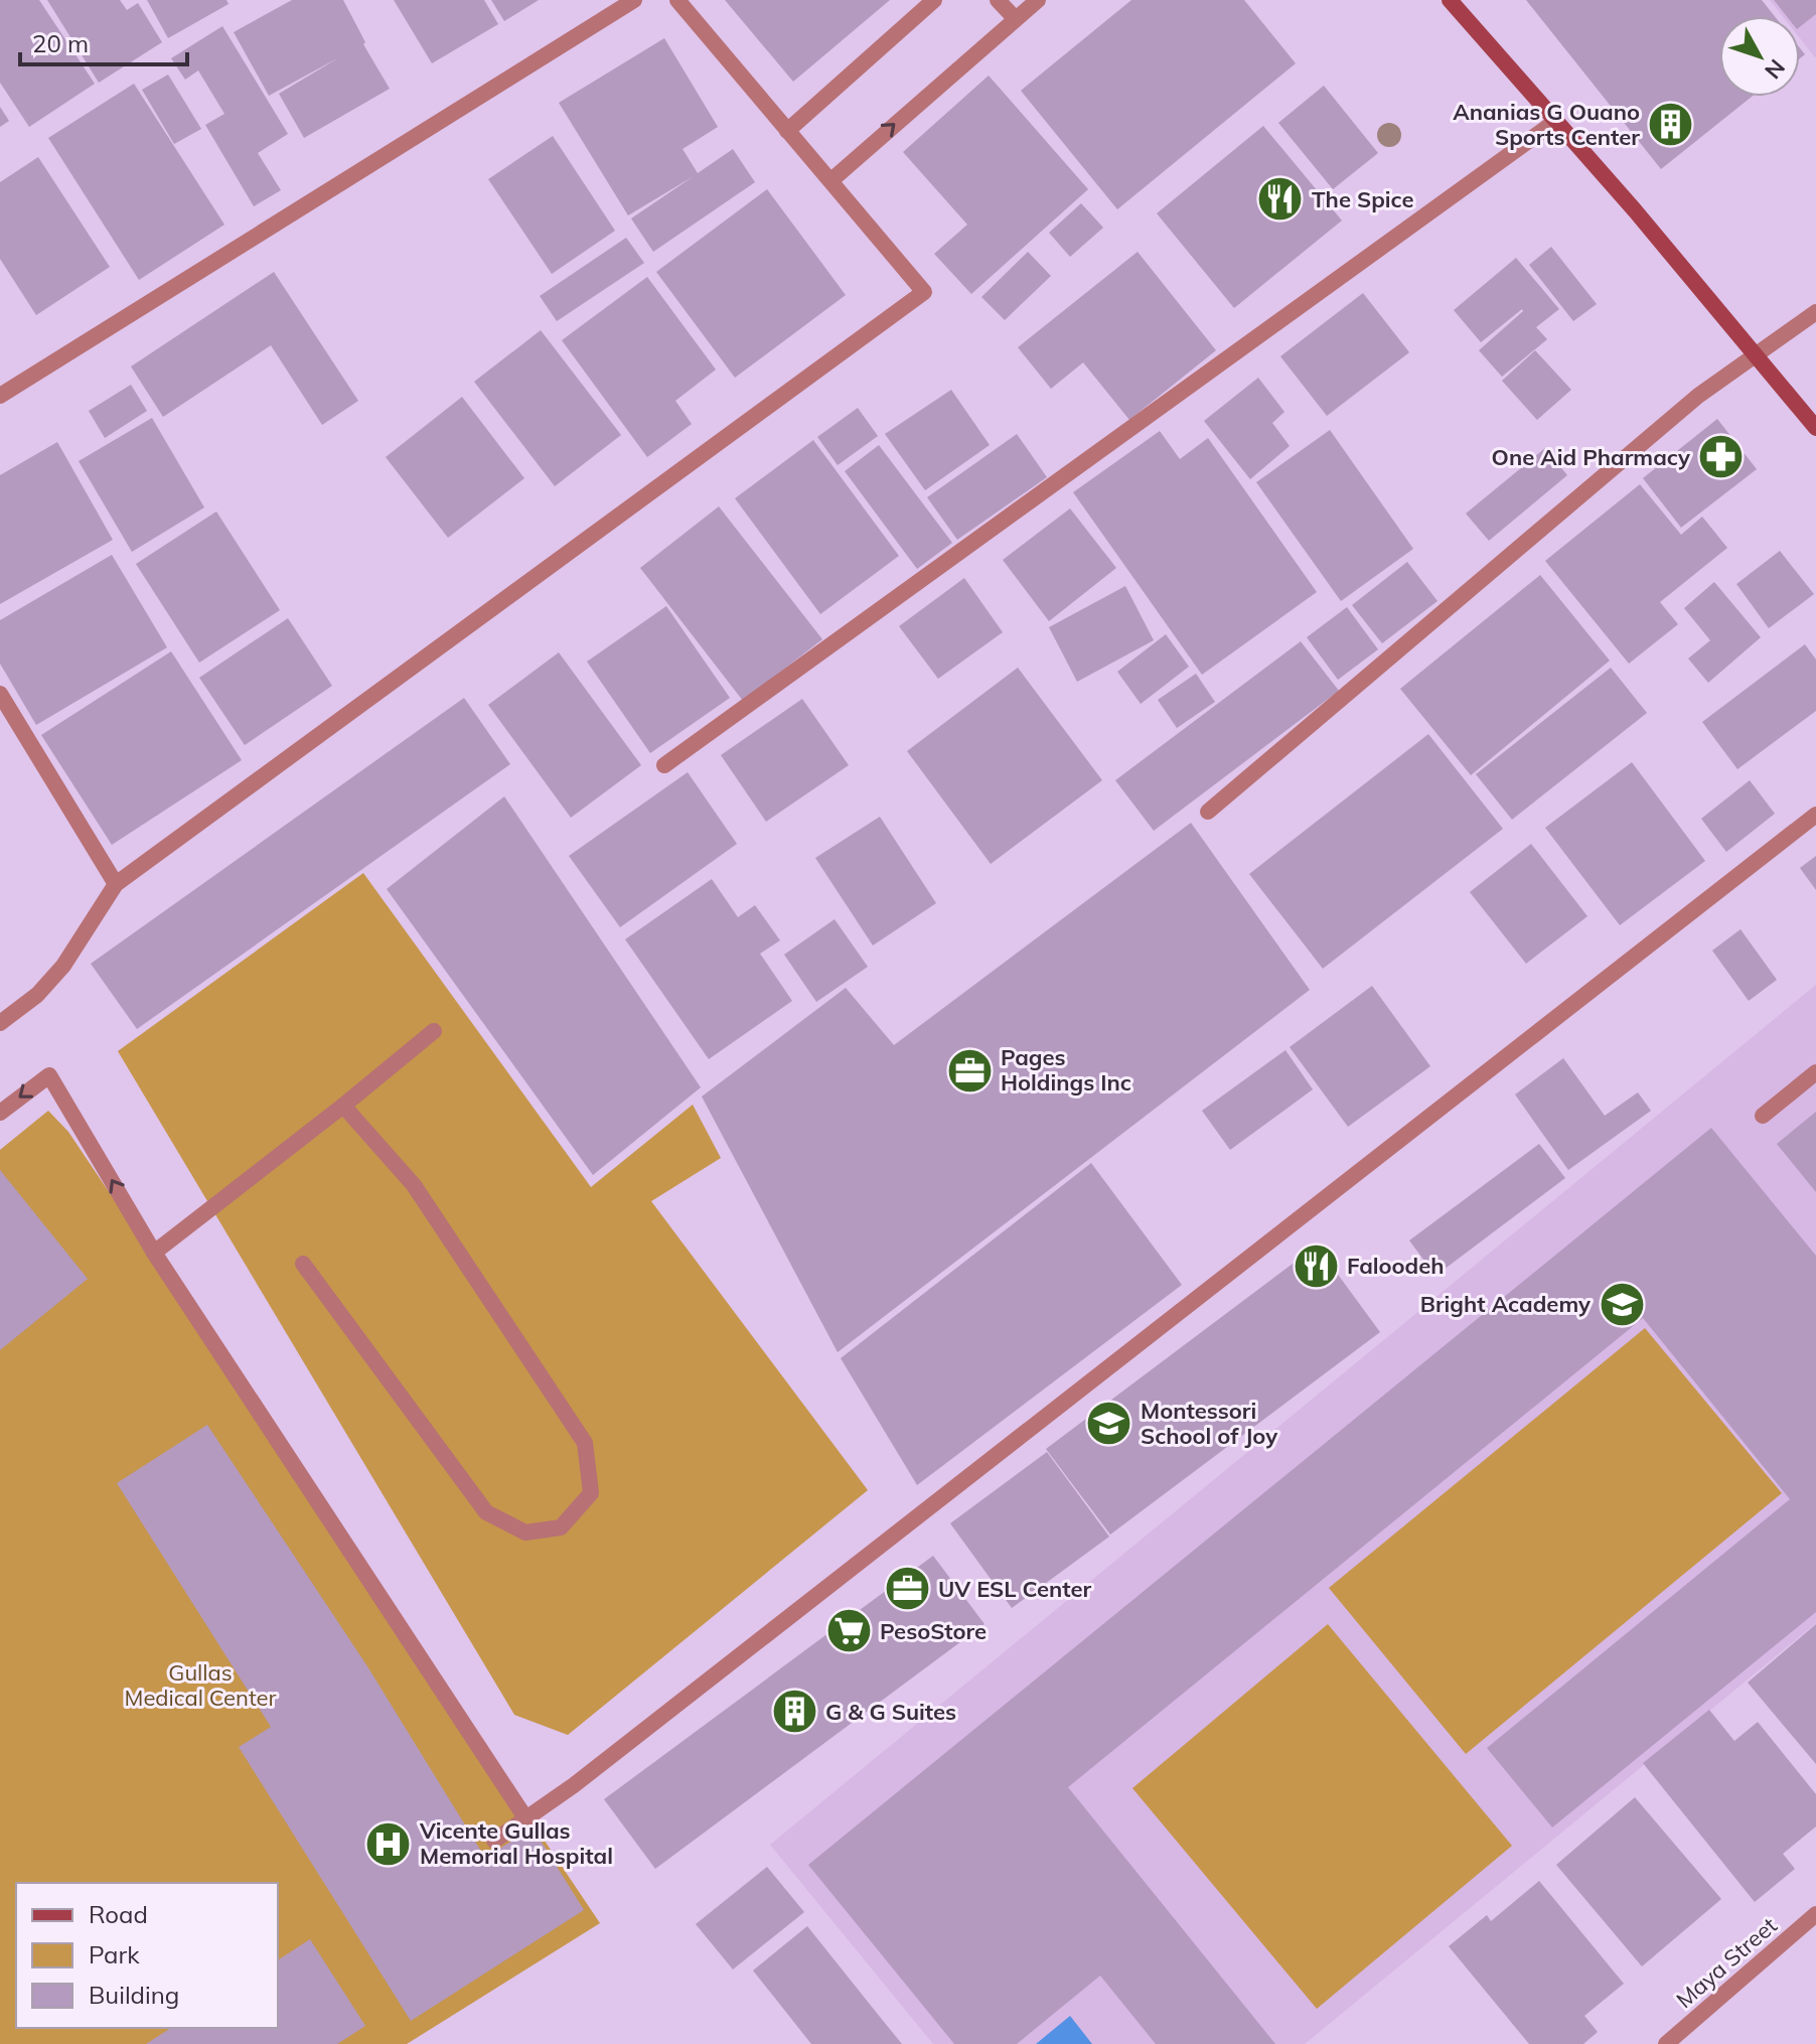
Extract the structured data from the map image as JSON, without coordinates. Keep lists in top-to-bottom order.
{
  "streets": {
    "street": ["Maya Street"]
  },
  "parks": ["Gullas Medical Center"],
  "places": {
    "building": ["Ananias G Ouano Sports Center", "G & G Suites"],
    "restaurant": ["The Spice", "Faloodeh"],
    "pharmacy": ["One Aid Pharmacy"],
    "office": ["Pages Holdings Inc", "UV ESL Center"],
    "school or university": ["Bright Academy", "Montessori School of Joy"],
    "supermarket": ["PesoStore"],
    "hospital": ["Vicente Gullas Memorial Hospital"]
  },
  "legend": ["Road", "Park", "Building"],
  "scale_bar": "20 m",
  "north": "bottom right"
}
